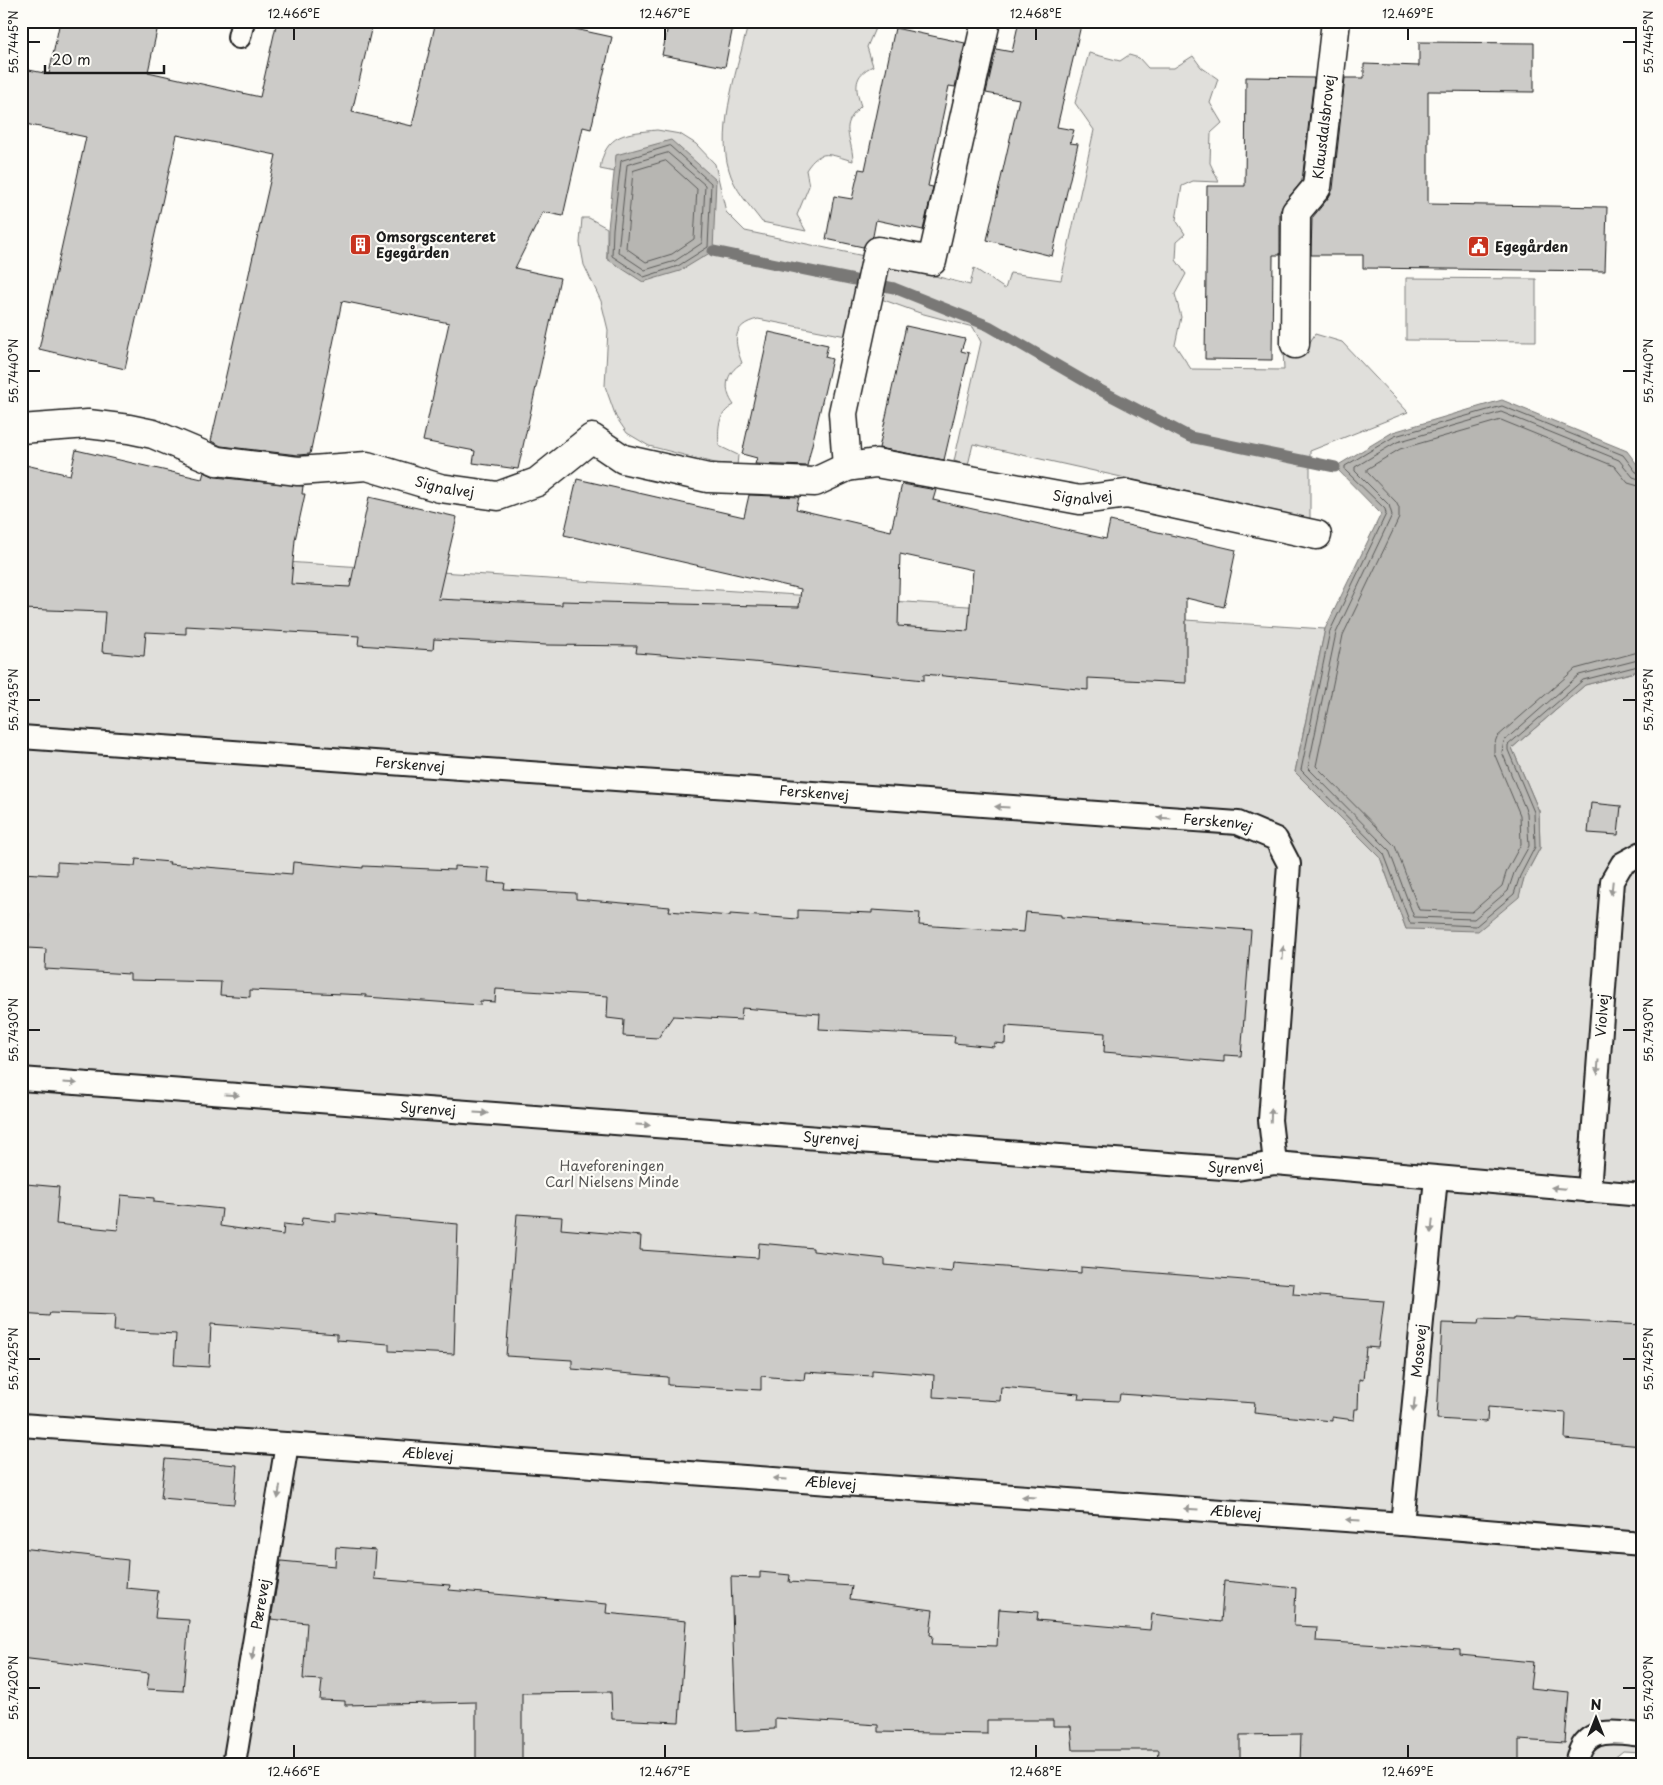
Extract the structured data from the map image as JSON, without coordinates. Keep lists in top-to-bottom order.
{
  "streets": {
    "street": ["Klausdalsbrovej", "Signalvej"],
    "lane": [
      "Ferskenvej",
      "Violvej",
      "Syrenvej",
      "Mosevej",
      "Æblevej",
      "Pærevej"
    ]
  },
  "crossings": [
    ["Ferskenvej", "Syrenvej"],
    ["Violvej", "Syrenvej"],
    ["Syrenvej", "Mosevej"],
    ["Mosevej", "Æblevej"],
    ["Æblevej", "Pærevej"]
  ],
  "one_way": [
    "Ferskenvej",
    "Violvej",
    "Mosevej",
    "Æblevej",
    "Pærevej"
  ],
  "parks": ["Haveforeningen Carl Nielsens Minde"],
  "places": {
    "building": ["Omsorgscenteret Egegården"],
    "public building": ["Egegården"]
  },
  "scale_bar": "20 m",
  "north": "top",
  "coordinates": [
    "12.466°E",
    "12.467°E",
    "12.468°E",
    "12.469°E",
    "55.7445°N",
    "55.7440°N",
    "55.7435°N",
    "55.7430°N",
    "55.7425°N",
    "55.7420°N"
  ]
}
